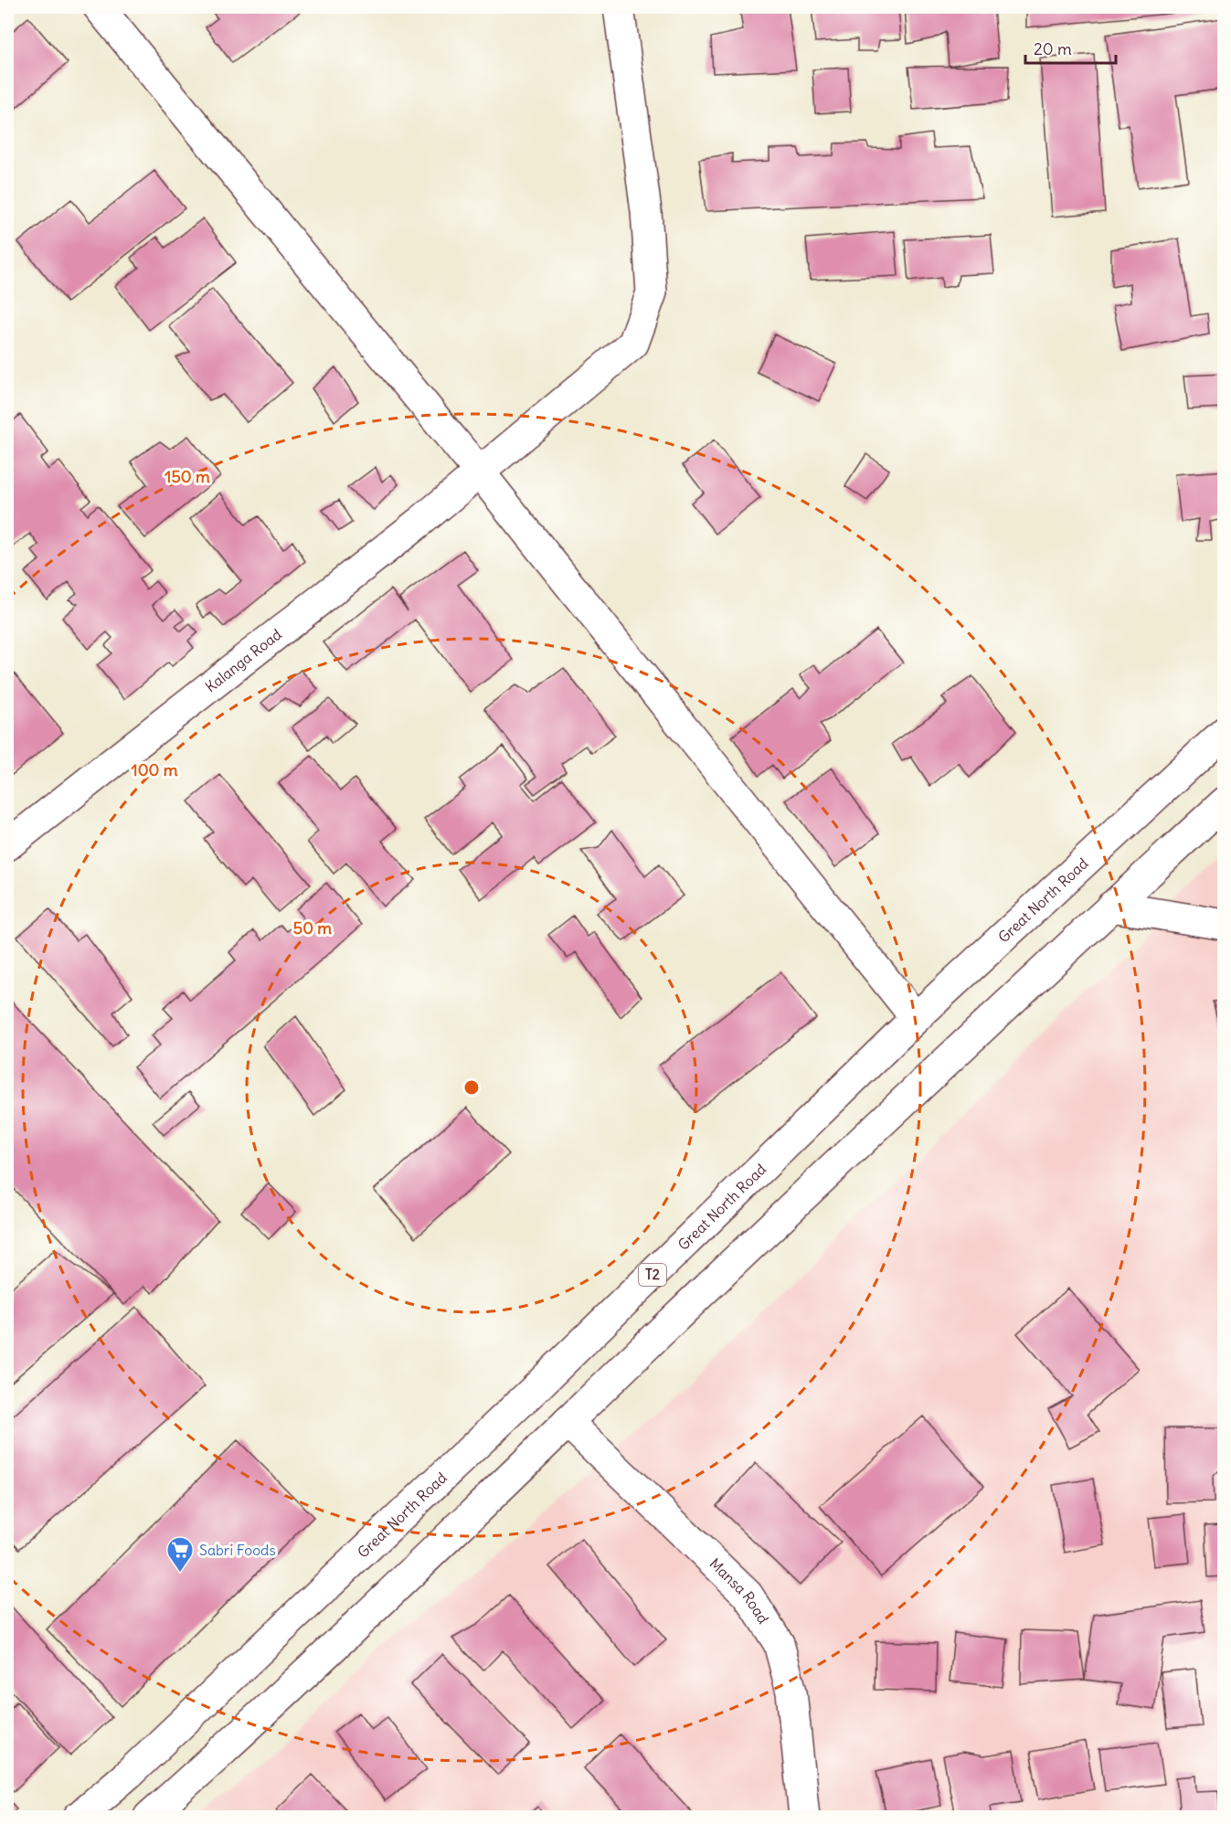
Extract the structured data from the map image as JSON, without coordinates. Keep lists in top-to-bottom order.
{
  "streets": {
    "main road": [
      "Kalanga Road",
      "Great North Road",
      "T2",
      "Mansa Road"
    ]
  },
  "places": {
    "supermarket": ["Sabri Foods"]
  },
  "scale_bar": "20 m",
  "rings": ["150 m", "100 m", "50 m"]
}
